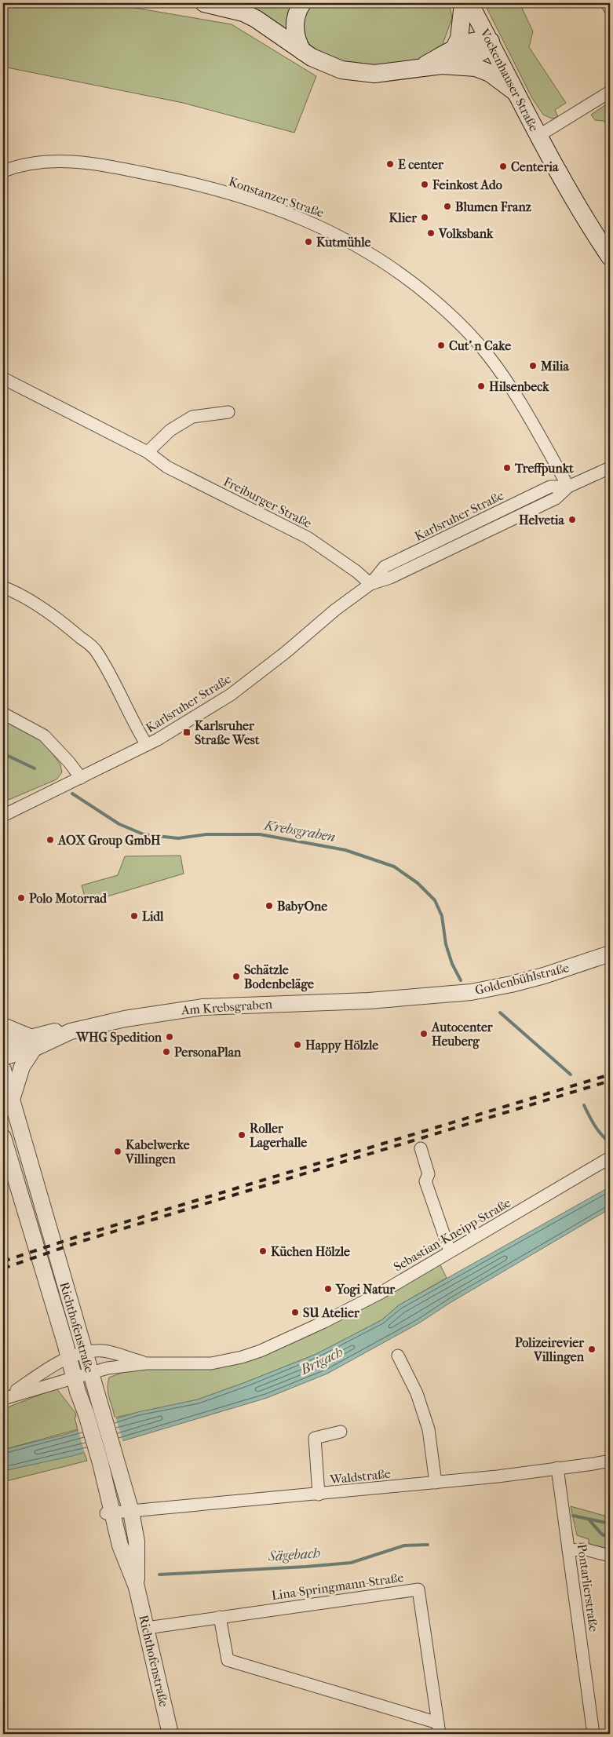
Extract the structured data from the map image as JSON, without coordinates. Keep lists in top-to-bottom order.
{
  "streets": {
    "main road": ["Vockenhauser Straße"],
    "street": [
      "Konstanzer Straße",
      "Freiburger Straße",
      "Karlsruher Straße",
      "Goldenbühlstraße",
      "Am Krebsgraben",
      "Sebastian-Kneipp-Straße",
      "Richthofenstraße",
      "Waldstraße",
      "Lina-Springmann-Straße",
      "Pontarlierstraße"
    ]
  },
  "crossings": [
    ["Konstanzer Straße", "Karlsruher Straße"],
    ["Freiburger Straße", "Karlsruher Straße"],
    ["Goldenbühlstraße", "Am Krebsgraben"],
    ["Sebastian-Kneipp-Straße", "Richthofenstraße"],
    ["Richthofenstraße", "Waldstraße"],
    ["Richthofenstraße", "Lina-Springmann-Straße"],
    ["Waldstraße", "Pontarlierstraße"]
  ],
  "water": ["Krebsgraben", "Brigach", "Sägebach"],
  "places": {
    "other": [
      "E center",
      "Centeria",
      "Feinkost Ado",
      "Blumen Franz",
      "Klier",
      "Volksbank",
      "Kutmühle",
      "Cut' n Cake",
      "Milia",
      "Hilsenbeck",
      "Treffpunkt",
      "Helvetia",
      "AOX Group GmbH",
      "Polo Motorrad",
      "BabyOne",
      "Lidl",
      "Schätzle Bodenbeläge",
      "Autocenter Heuberg",
      "WHG Spedition",
      "Happy Hölzle",
      "PersonaPlan",
      "Roller Lagerhalle",
      "Kabelwerke Villingen",
      "Küchen Hölzle",
      "Yogi Natur",
      "SU Atelier",
      "Polizeirevier Villingen"
    ],
    "transit": ["Karlsruher Straße West"]
  }
}
